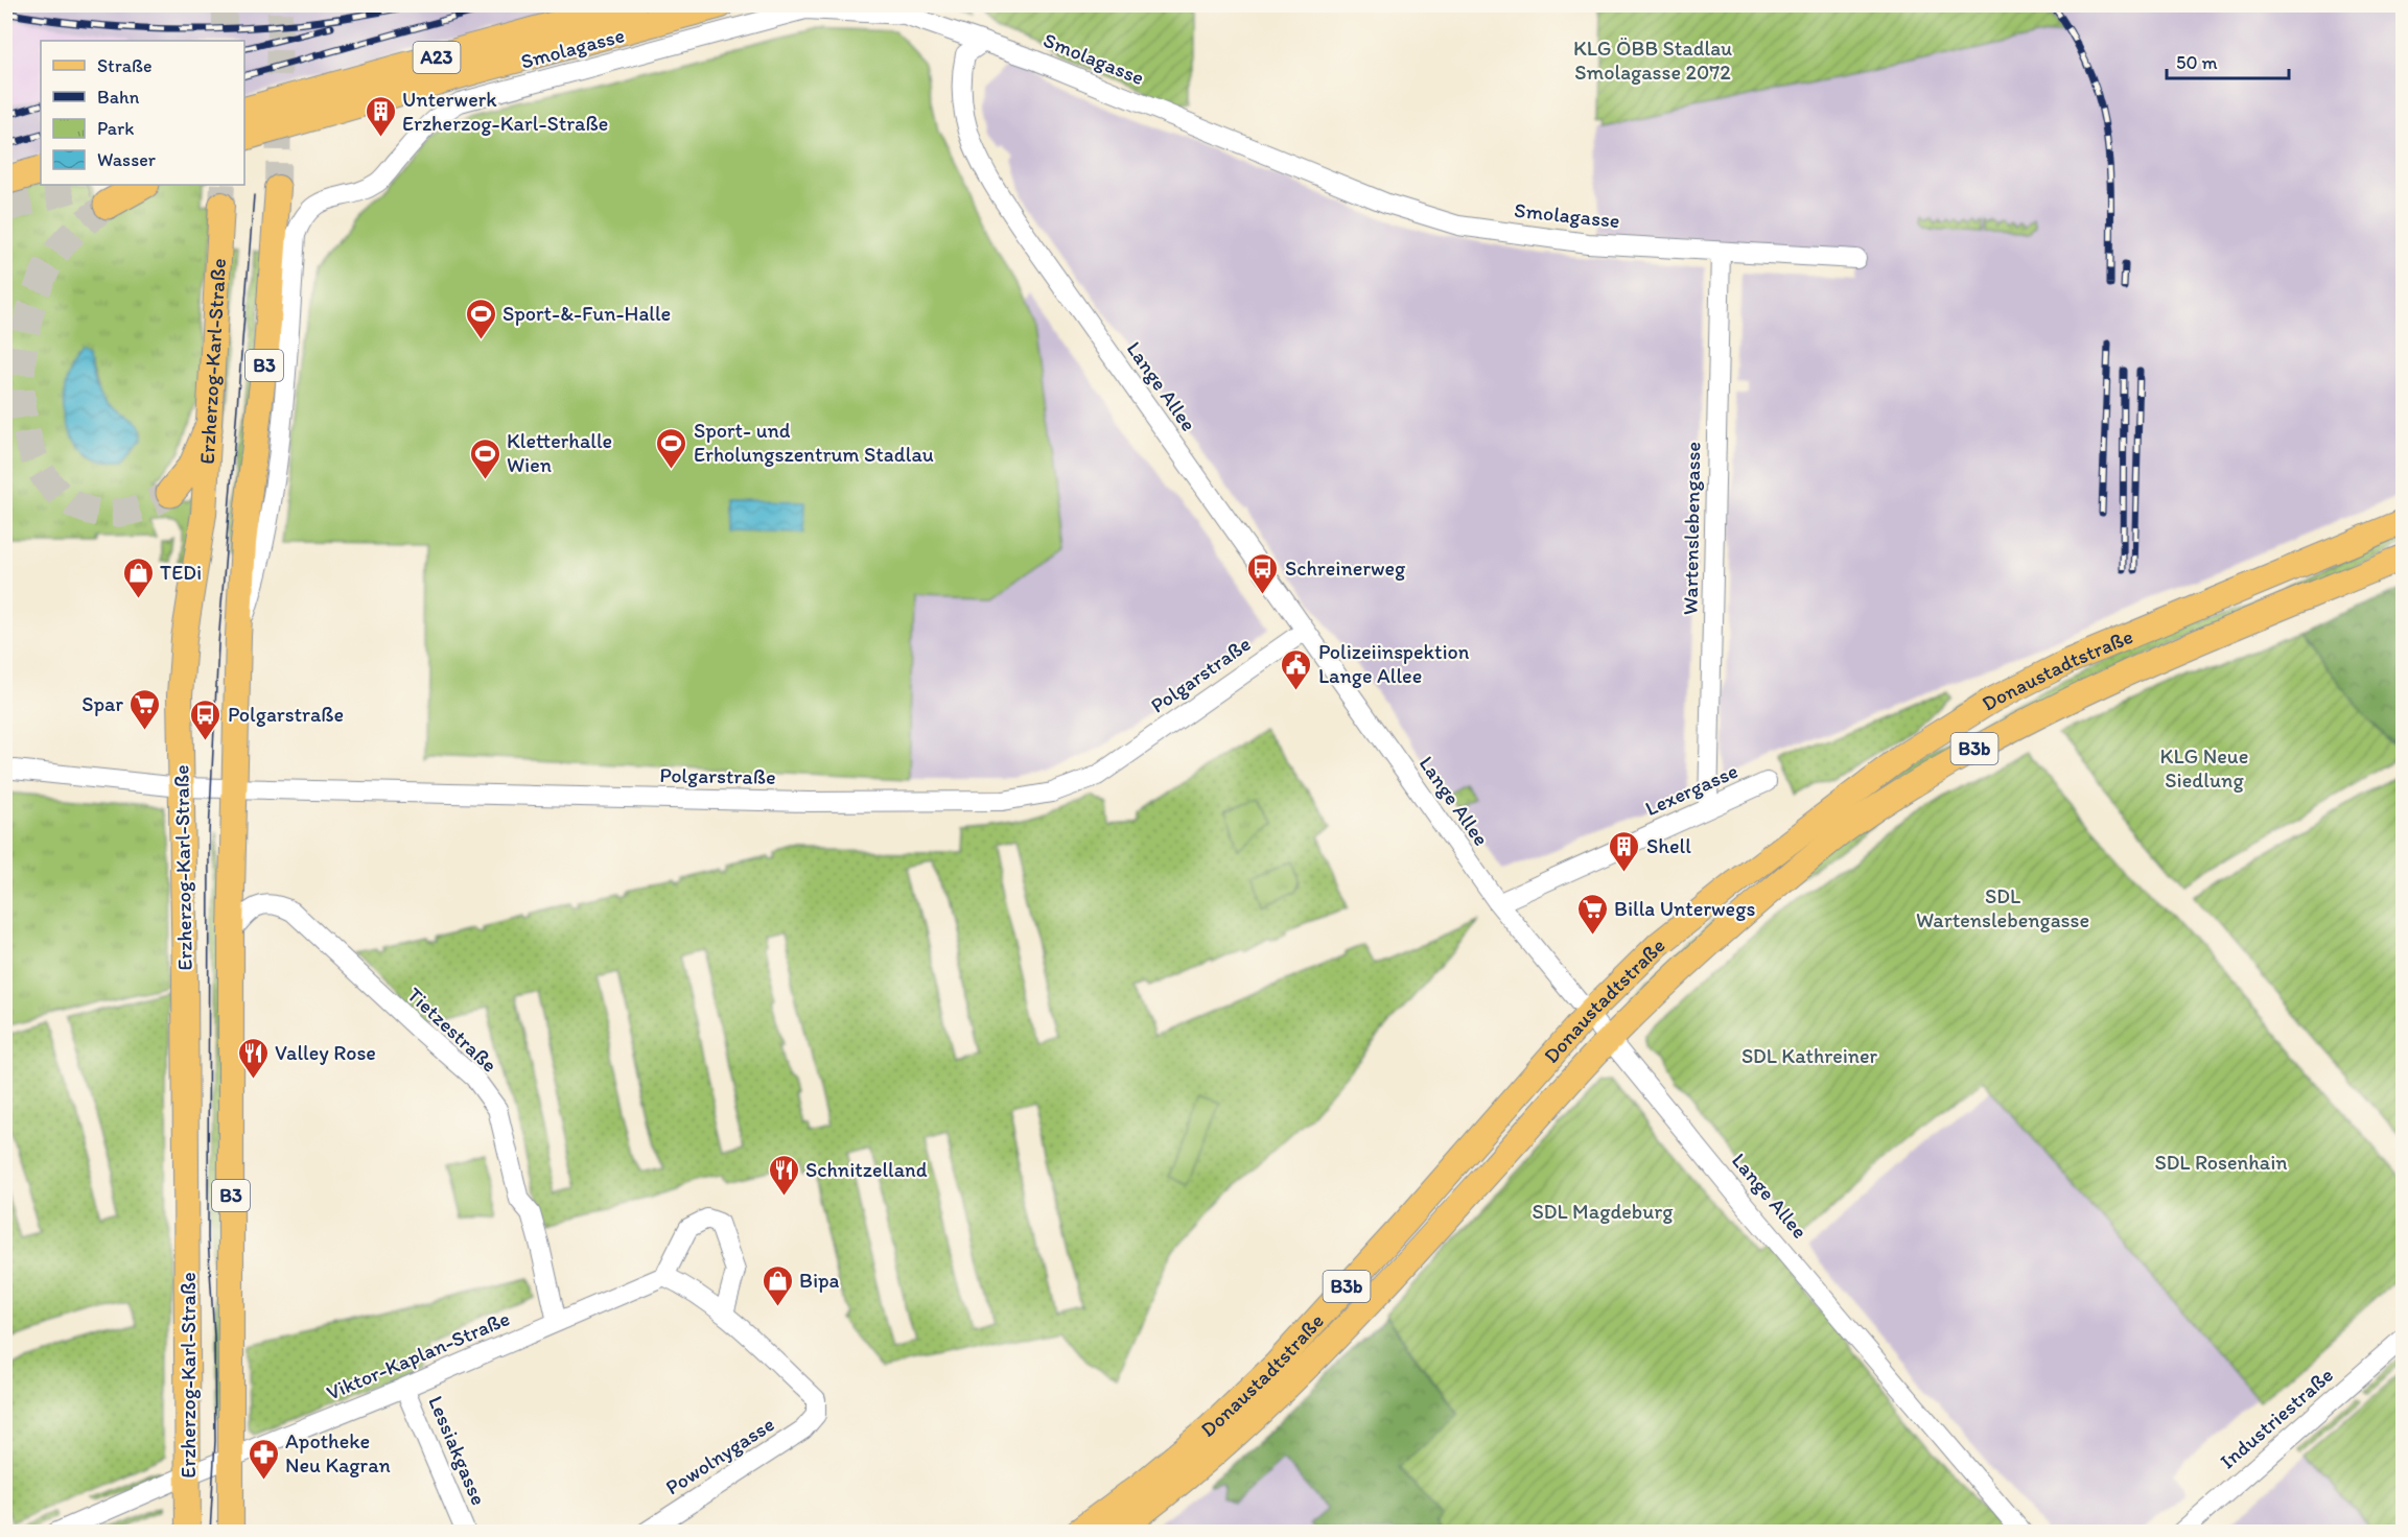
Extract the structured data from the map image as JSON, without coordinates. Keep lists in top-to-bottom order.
{
  "streets": {
    "highway": ["A23"],
    "main road": [
      "Erzherzog-Karl-Straße",
      "B3",
      "Donaustadtstraße",
      "B3b"
    ],
    "street": [
      "Smolagasse",
      "Lange Allee",
      "Wartenslebengasse",
      "Polgarstraße",
      "Lexergasse",
      "Tietzestraße",
      "Viktor-Kaplan-Straße",
      "Industriestraße",
      "Lessiakgasse",
      "Powolnygasse"
    ]
  },
  "crossings": [
    ["Smolagasse", "Erzherzog-Karl-Straße"],
    ["Smolagasse", "Lange Allee"],
    ["Smolagasse", "Wartenslebengasse"],
    ["Erzherzog-Karl-Straße", "Polgarstraße"],
    ["Erzherzog-Karl-Straße", "Tietzestraße"],
    ["Erzherzog-Karl-Straße", "Viktor-Kaplan-Straße"],
    ["Lange Allee", "Donaustadtstraße"],
    ["Lange Allee", "Polgarstraße"],
    ["Lange Allee", "Lexergasse"],
    ["Wartenslebengasse", "Lexergasse"],
    ["Tietzestraße", "Viktor-Kaplan-Straße"],
    ["Viktor-Kaplan-Straße", "Lessiakgasse"]
  ],
  "parks": [
    "KLG ÖBB Stadlau Smolagasse 2072",
    "KLG Neue Siedlung",
    "SDL Wartenslebengasse",
    "SDL Kathreiner",
    "SDL Rosenhain",
    "SDL Magdeburg"
  ],
  "places": {
    "building": ["Unterwerk Erzherzog-Karl-Straße", "Shell"],
    "sports": ["Sport-&-Fun-Halle", "Sport- und Erholungszentrum Stadlau", "Kletterhalle Wien"],
    "bus stop": ["Schreinerweg", "Polgarstraße"],
    "shop": ["TEDi", "Bipa"],
    "public building": ["Polizeiinspektion Lange Allee"],
    "supermarket": ["Spar", "Billa Unterwegs"],
    "restaurant": ["Valley Rose", "Schnitzelland"],
    "pharmacy": ["Apotheke Neu Kagran"]
  },
  "legend": [
    "Straße",
    "Bahn",
    "Park",
    "Wasser"
  ],
  "scale_bar": "50 m"
}
